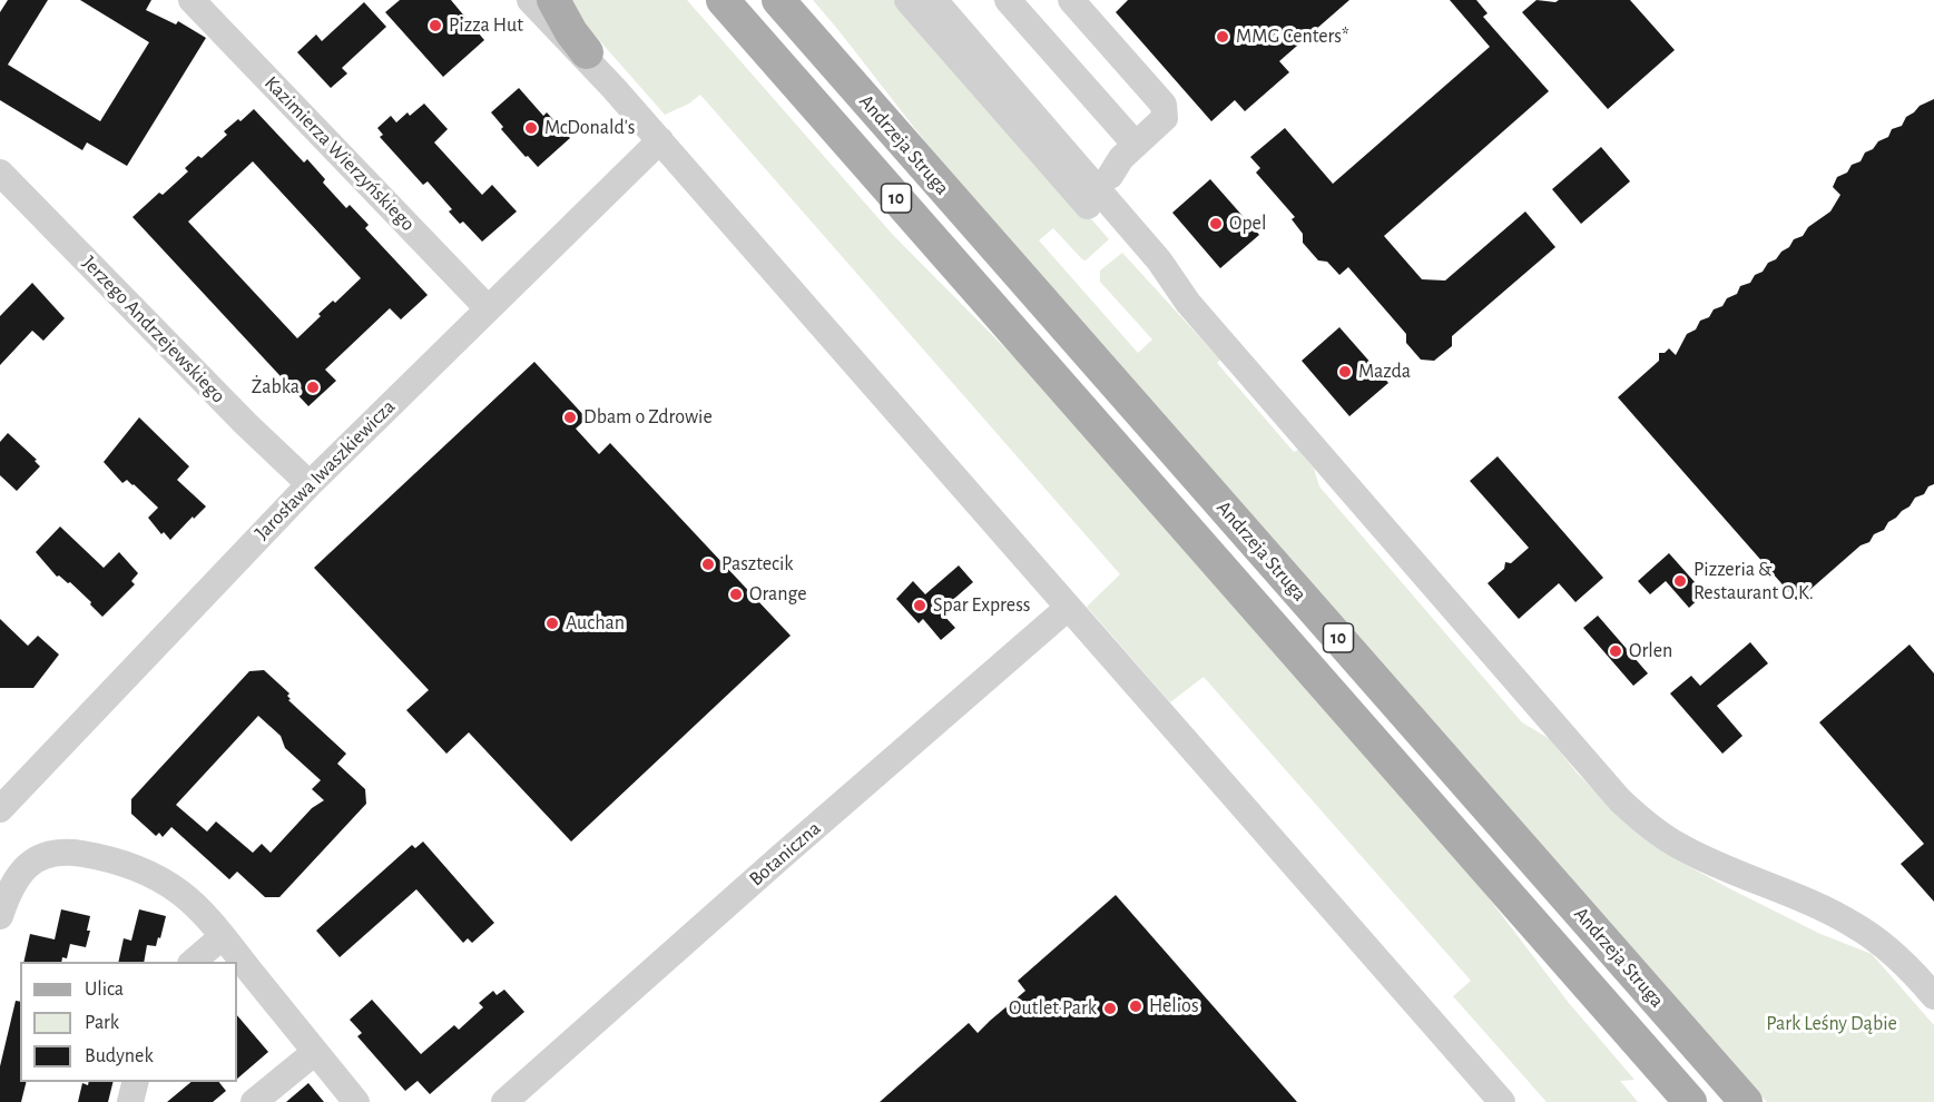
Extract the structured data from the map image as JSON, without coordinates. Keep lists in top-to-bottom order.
{
  "streets": {
    "main road": ["Andrzeja Struga", "10"],
    "street": [
      "Kazimierza Wierzyńskiego",
      "Jerzego Andrzejewskiego",
      "Jarosława Iwaszkiewicza",
      "Botaniczna"
    ]
  },
  "crossings": [
    ["Kazimierza Wierzyńskiego", "Jarosława Iwaszkiewicza"],
    ["Jerzego Andrzejewskiego", "Jarosława Iwaszkiewicza"]
  ],
  "parks": ["Park Leśny Dąbie"],
  "places": [
    "Pizza Hut",
    "MMG Centers*",
    "McDonald's",
    "Opel",
    "Mazda",
    "Żabka",
    "Dbam o Zdrowie",
    "Pasztecik",
    "Pizzeria & Restaurant O.K.",
    "Orange",
    "Spar Express",
    "Auchan",
    "Orlen",
    "Helios",
    "Outlet Park"
  ],
  "legend": ["Ulica", "Park", "Budynek"]
}
